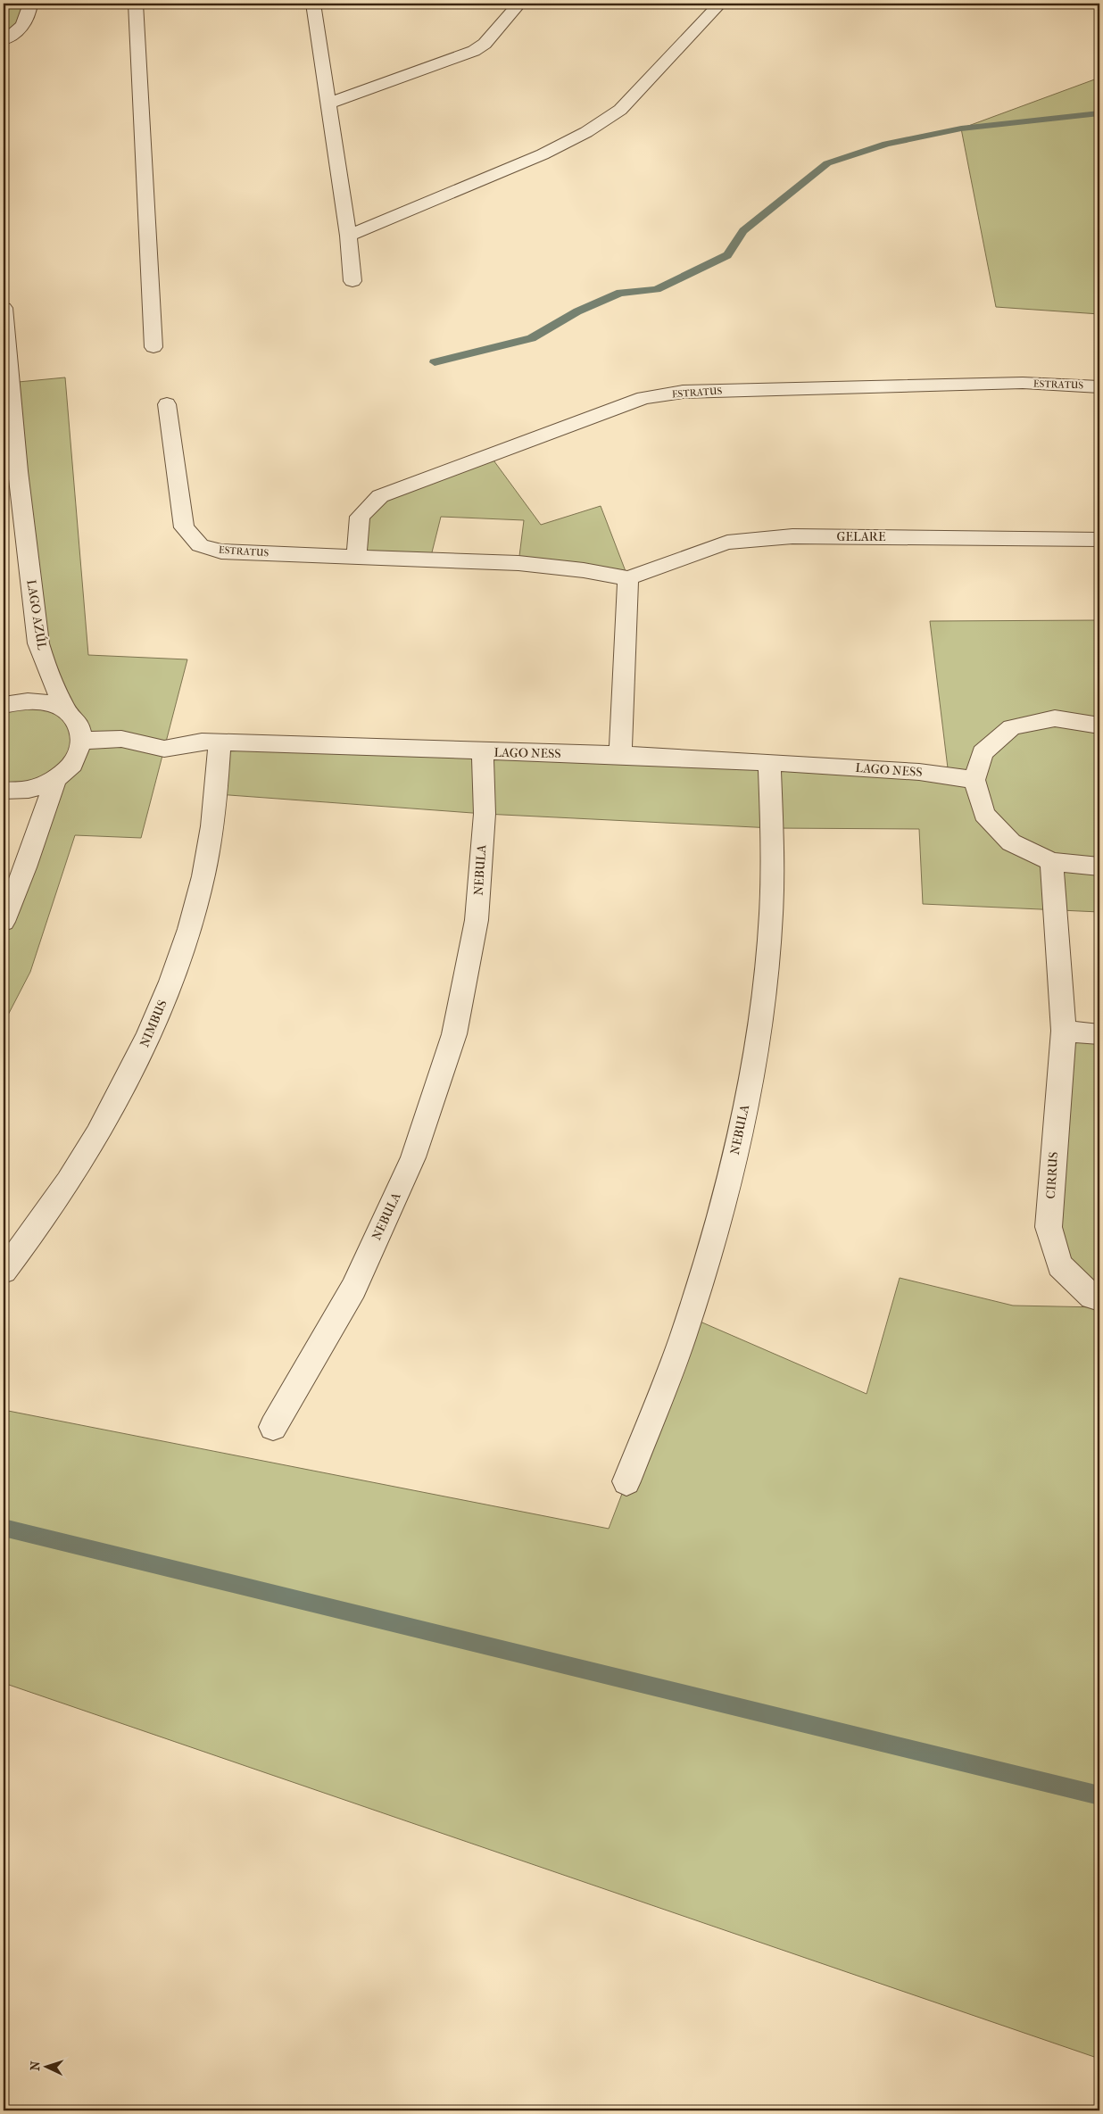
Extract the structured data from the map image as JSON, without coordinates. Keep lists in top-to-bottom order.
{
  "streets": {
    "street": [
      "ESTRATUS",
      "GELARE",
      "LAGO AZÚL",
      "LAGO NESS",
      "NEBULA",
      "NIMBUS",
      "CIRRUS"
    ]
  },
  "crossings": [
    ["ESTRATUS", "GELARE"],
    ["LAGO AZÚL", "LAGO NESS"],
    ["LAGO NESS", "NEBULA"],
    ["LAGO NESS", "NIMBUS"]
  ],
  "north": "left"
}
